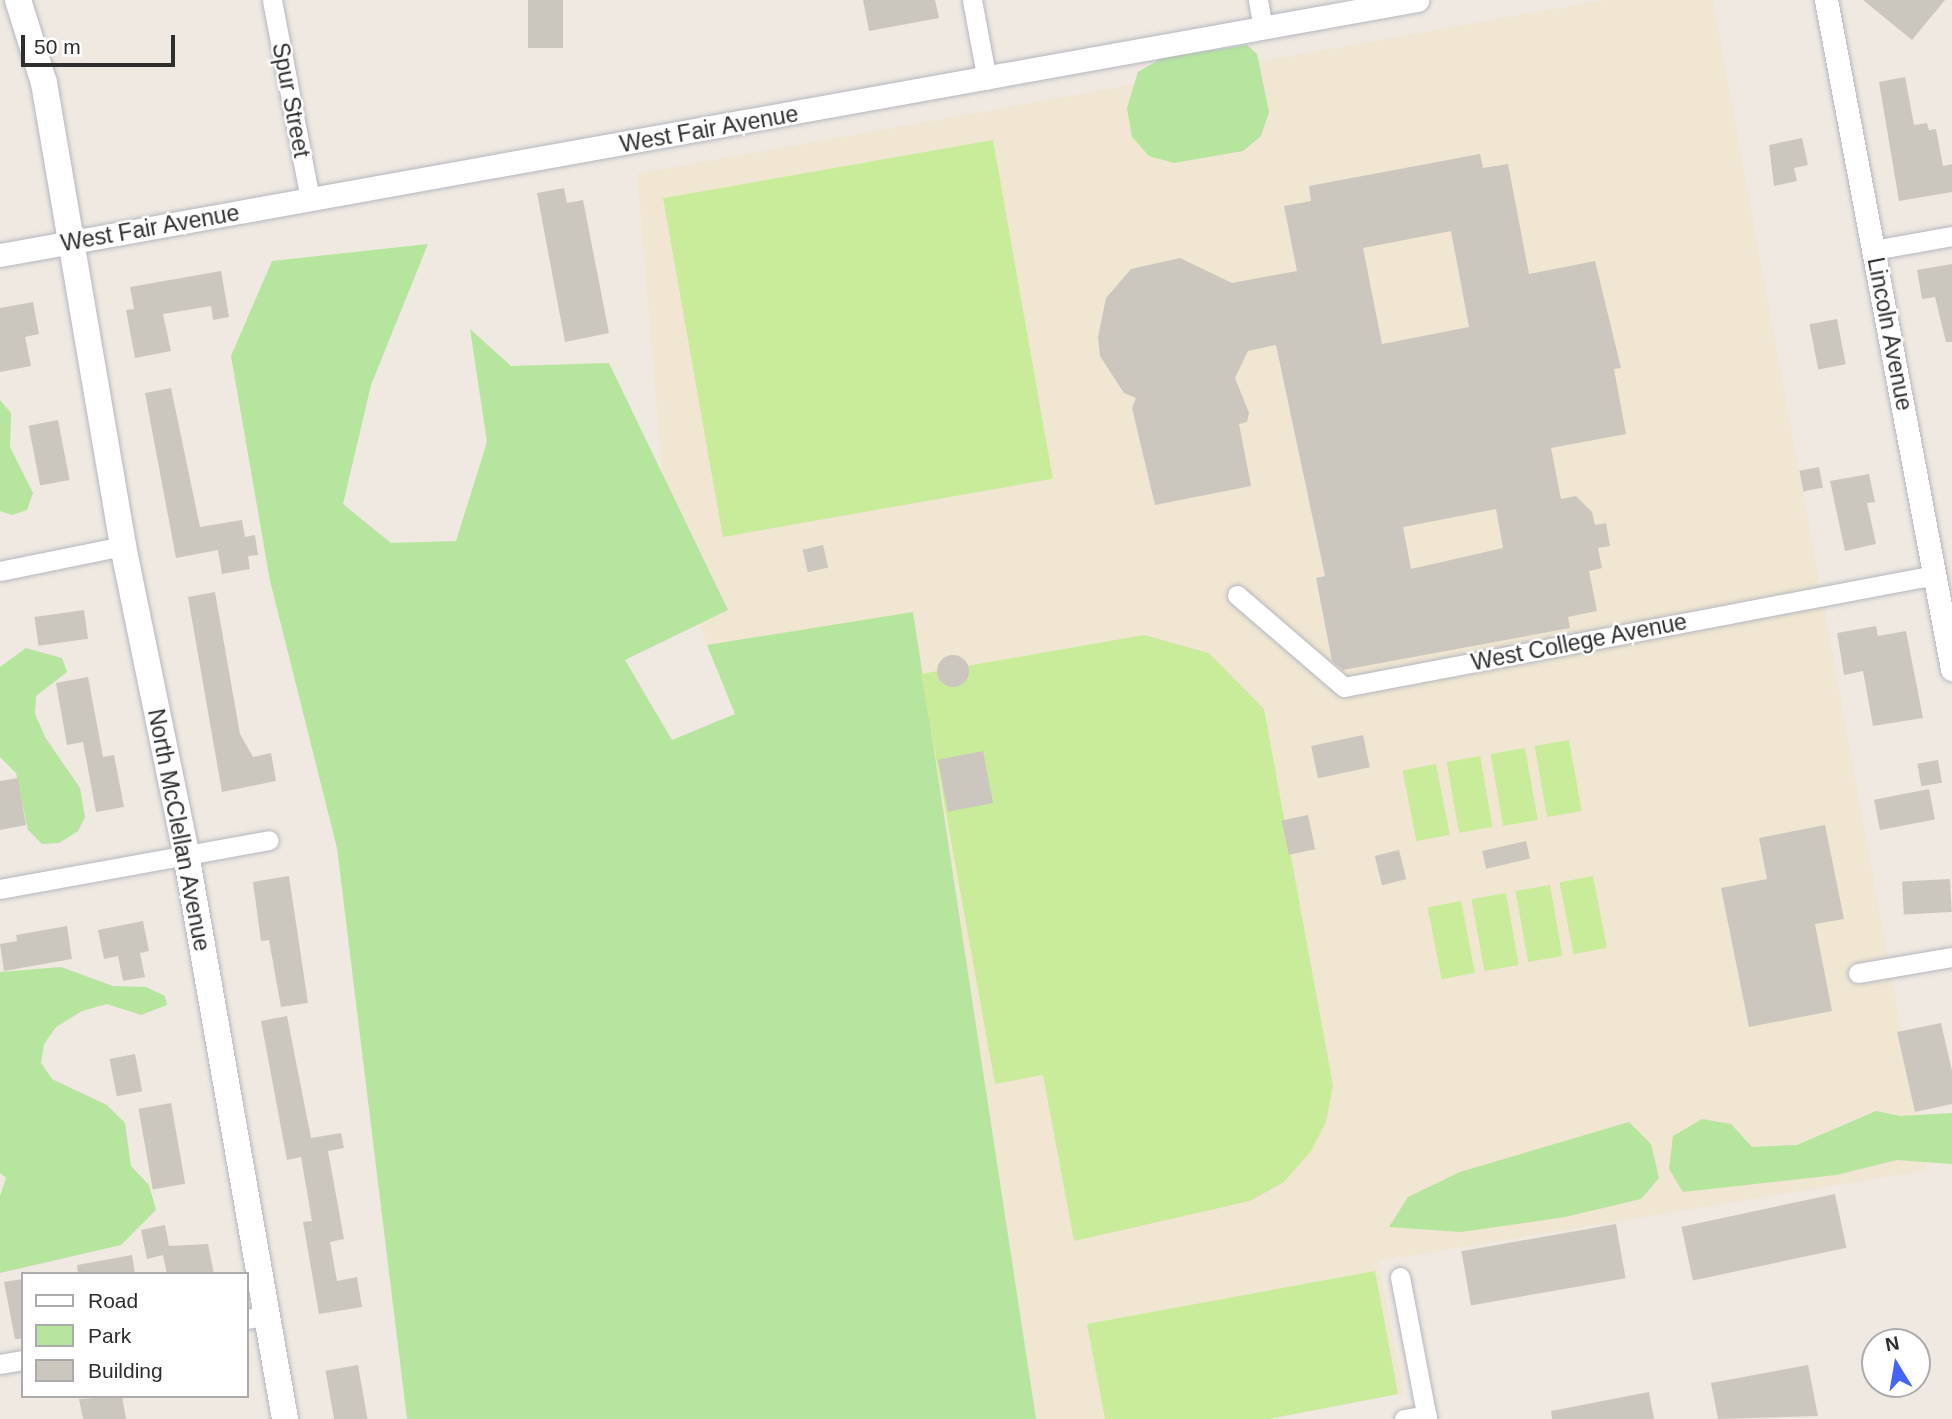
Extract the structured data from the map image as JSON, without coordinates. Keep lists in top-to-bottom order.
{
  "streets": {
    "main road": ["North McClellan Avenue"],
    "street": [
      "Spur Street",
      "West Fair Avenue",
      "Lincoln Avenue",
      "West College Avenue"
    ]
  },
  "crossings": [
    ["Spur Street", "West Fair Avenue"],
    ["West Fair Avenue", "North McClellan Avenue"],
    ["Lincoln Avenue", "West College Avenue"]
  ],
  "legend": ["Road", "Park", "Building"],
  "scale_bar": "50 m",
  "north": "top"
}
